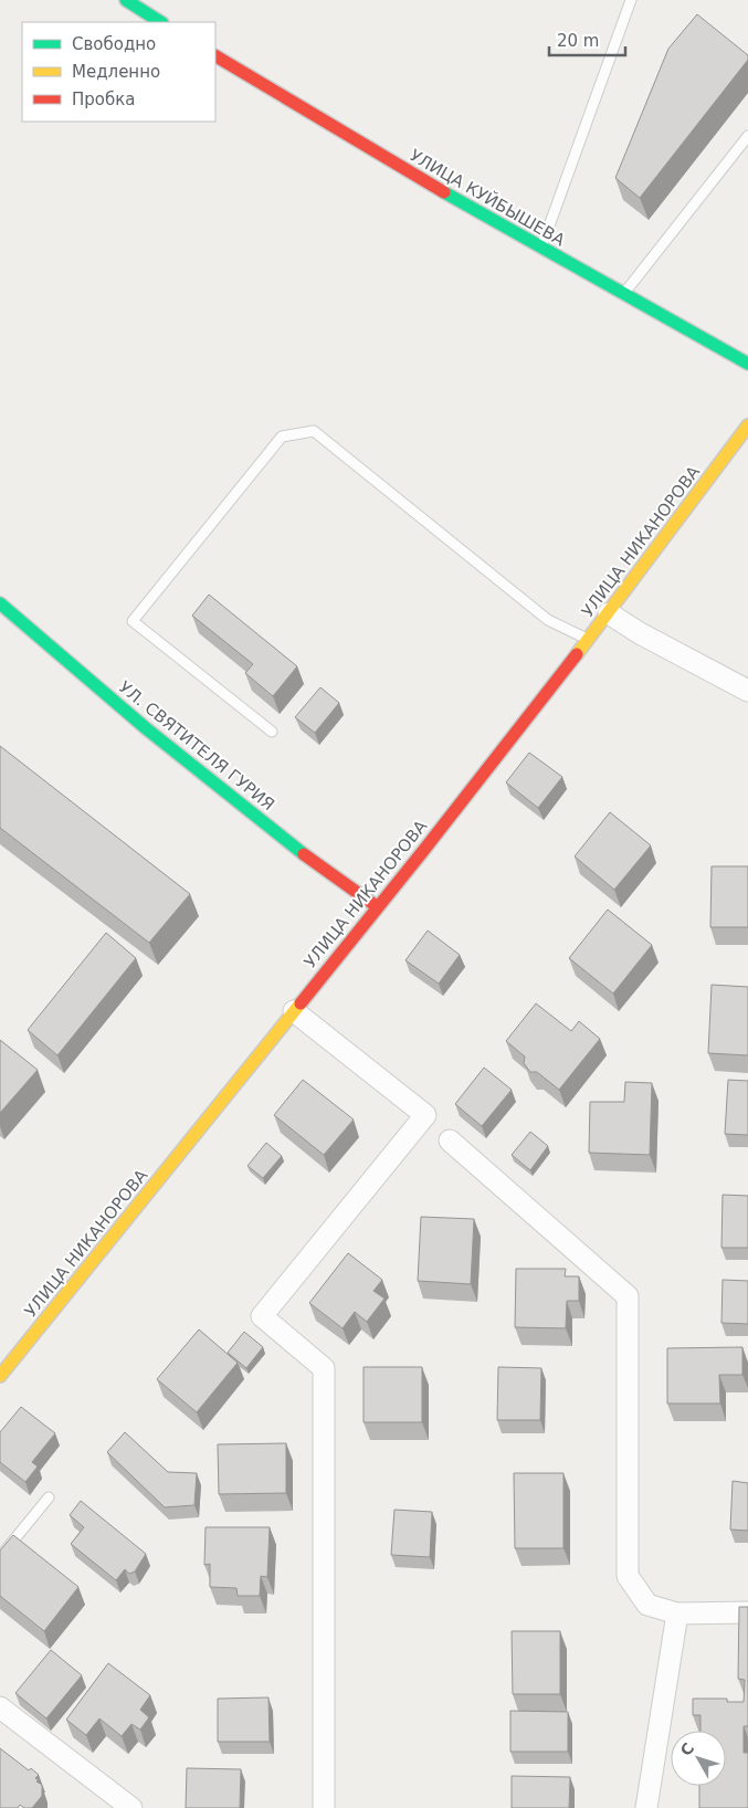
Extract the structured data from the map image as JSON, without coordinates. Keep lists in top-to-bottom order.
{
  "streets": {
    "street": ["УЛИЦА КУЙБЫШЕВА", "УЛИЦА НИКАНОРОВА", "УЛ. СВЯТИТЕЛЯ ГУРИЯ"]
  },
  "crossings": [
    ["УЛИЦА НИКАНОРОВА", "УЛ. СВЯТИТЕЛЯ ГУРИЯ"]
  ],
  "legend": ["Свободно", "Медленно", "Пробка"],
  "scale_bar": "20 m",
  "north": "top left"
}
